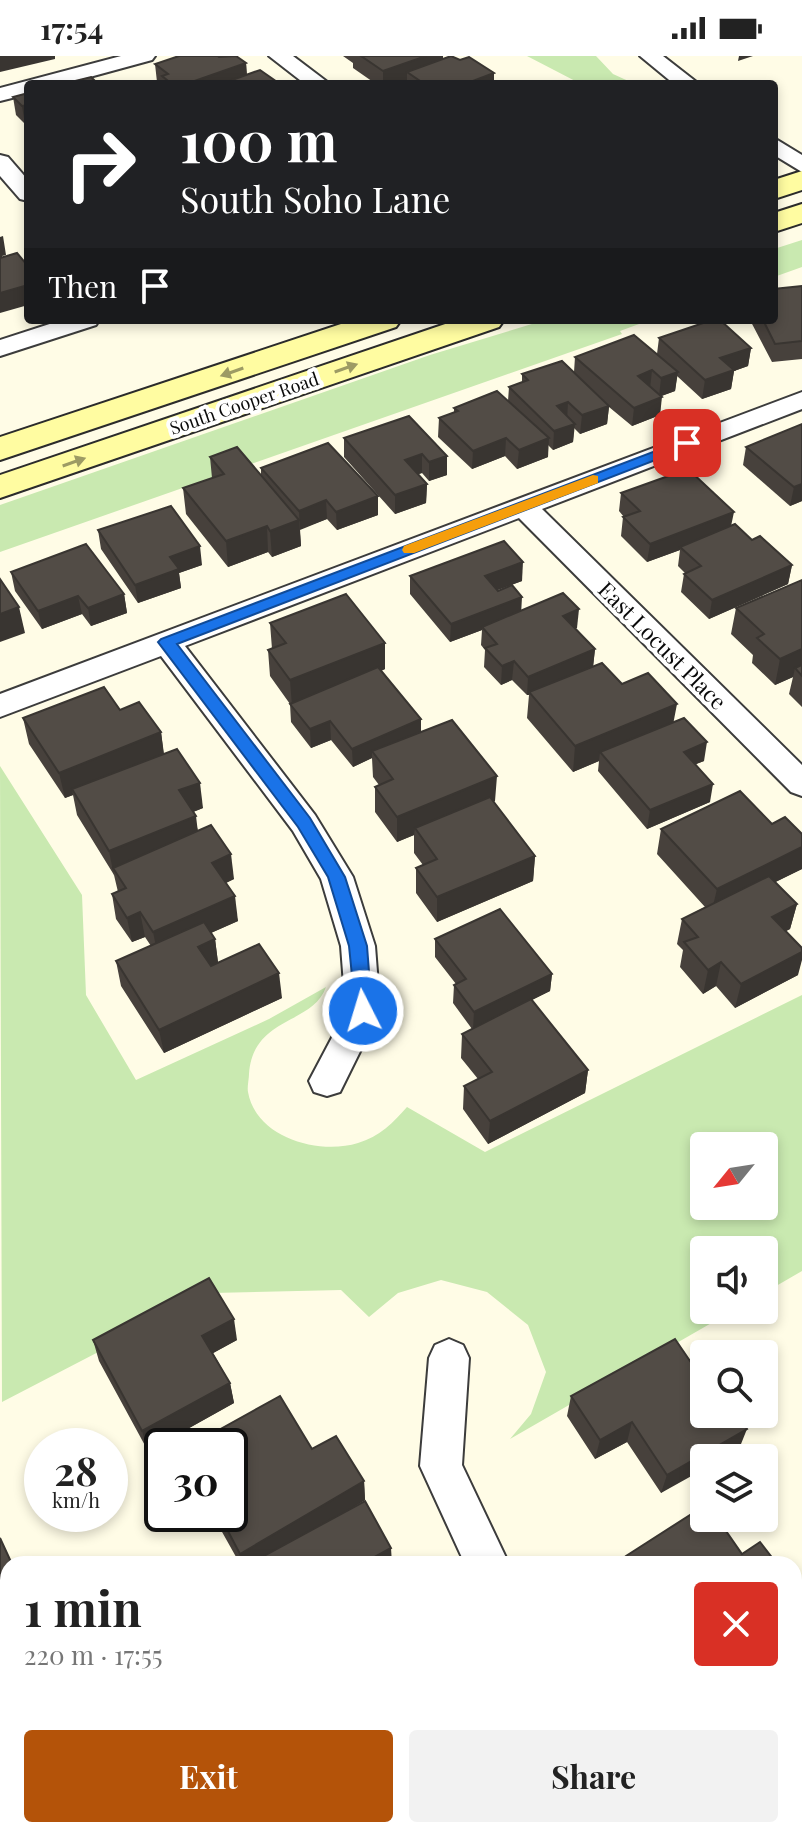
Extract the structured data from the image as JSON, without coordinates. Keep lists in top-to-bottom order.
{
  "streets": {
    "main road": ["South Cooper Road"],
    "street": ["East Locust Place"]
  },
  "north": "bottom left",
  "page": {
    "status": "17:54",
    "turn": ["100 m", "South Soho Lane"],
    "then": "Then",
    "speed": "28 km/h",
    "limit": "30",
    "heading": ["1 min", "220 m · 17:55"],
    "buttons": ["Exit", "Share"]
  }
}
